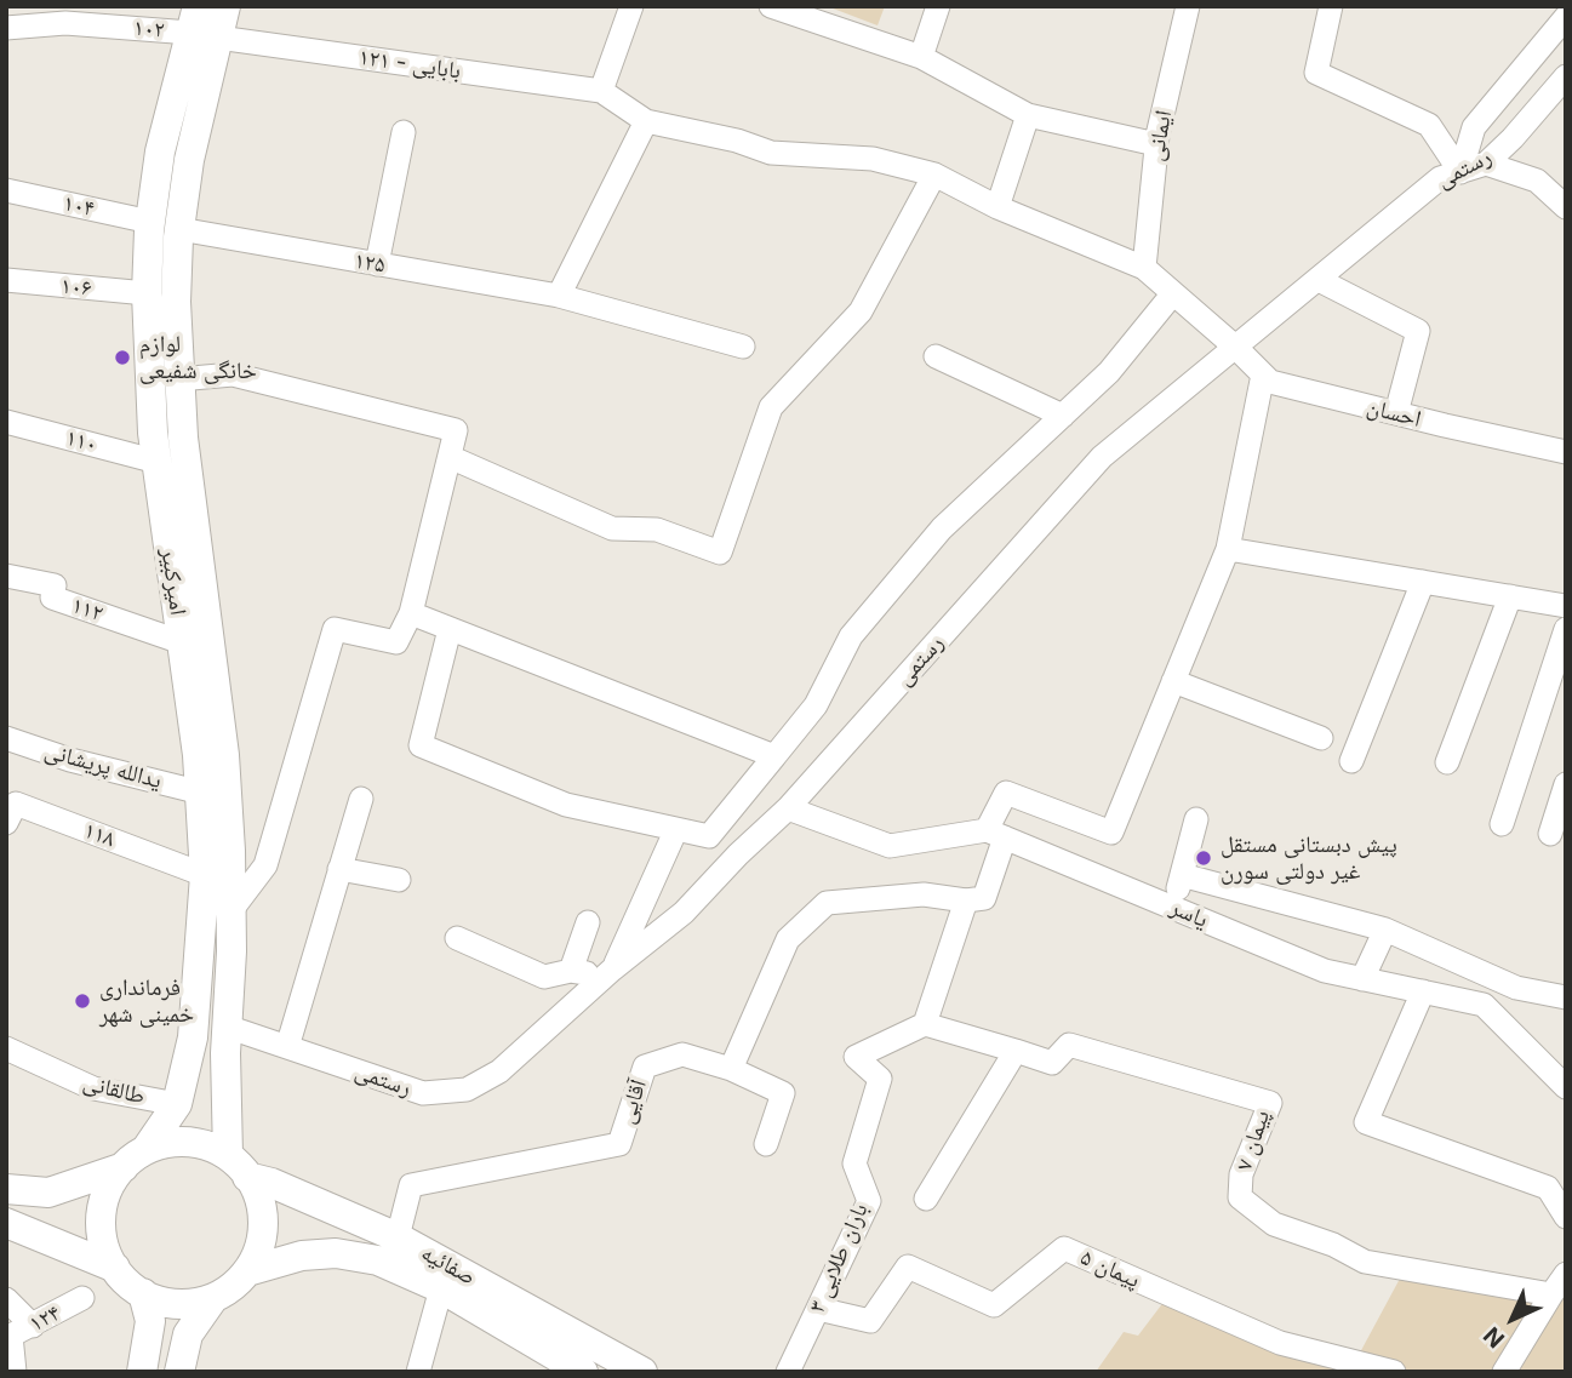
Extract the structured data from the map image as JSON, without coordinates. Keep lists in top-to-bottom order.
{
  "streets": {
    "main road": ["امیرکبیر", "صفائیه"],
    "street": [
      "۱۰۲",
      "بابایی - ۱۲۱",
      "ایمانی",
      "رستمی",
      "۱۰۴",
      "۱۲۵",
      "۱۰۶",
      "احسان",
      "۱۱۰",
      "۱۱۲",
      "یدالله پریشانی",
      "۱۱۸",
      "یاسر",
      "طالقانی",
      "آقایی",
      "پیمان ۷",
      "باران طلایی ۳",
      "پیمان ۵",
      "۱۲۴"
    ]
  },
  "crossings": [
    ["۱۰۲", "بابایی - ۱۲۱"],
    ["۱۰۲", "امیرکبیر"],
    ["بابایی - ۱۲۱", "امیرکبیر"],
    ["ایمانی", "احسان"],
    ["رستمی", "احسان"],
    ["رستمی", "امیرکبیر"],
    ["۱۰۴", "امیرکبیر"],
    ["۱۲۵", "امیرکبیر"],
    ["۱۰۶", "امیرکبیر"],
    ["۱۱۰", "امیرکبیر"],
    ["امیرکبیر", "۱۱۲"],
    ["امیرکبیر", "یدالله پریشانی"],
    ["امیرکبیر", "۱۱۸"],
    ["امیرکبیر", "طالقانی"],
    ["امیرکبیر", "صفائیه"],
    ["آقایی", "صفائیه"],
    ["باران طلایی ۳", "پیمان ۵"]
  ],
  "places": ["لوازم خانگی شفیعی", "پیش دبستانی مستقل غیر دولتی سورن", "فرمانداری خمینی شهر"],
  "north": "bottom left"
}
